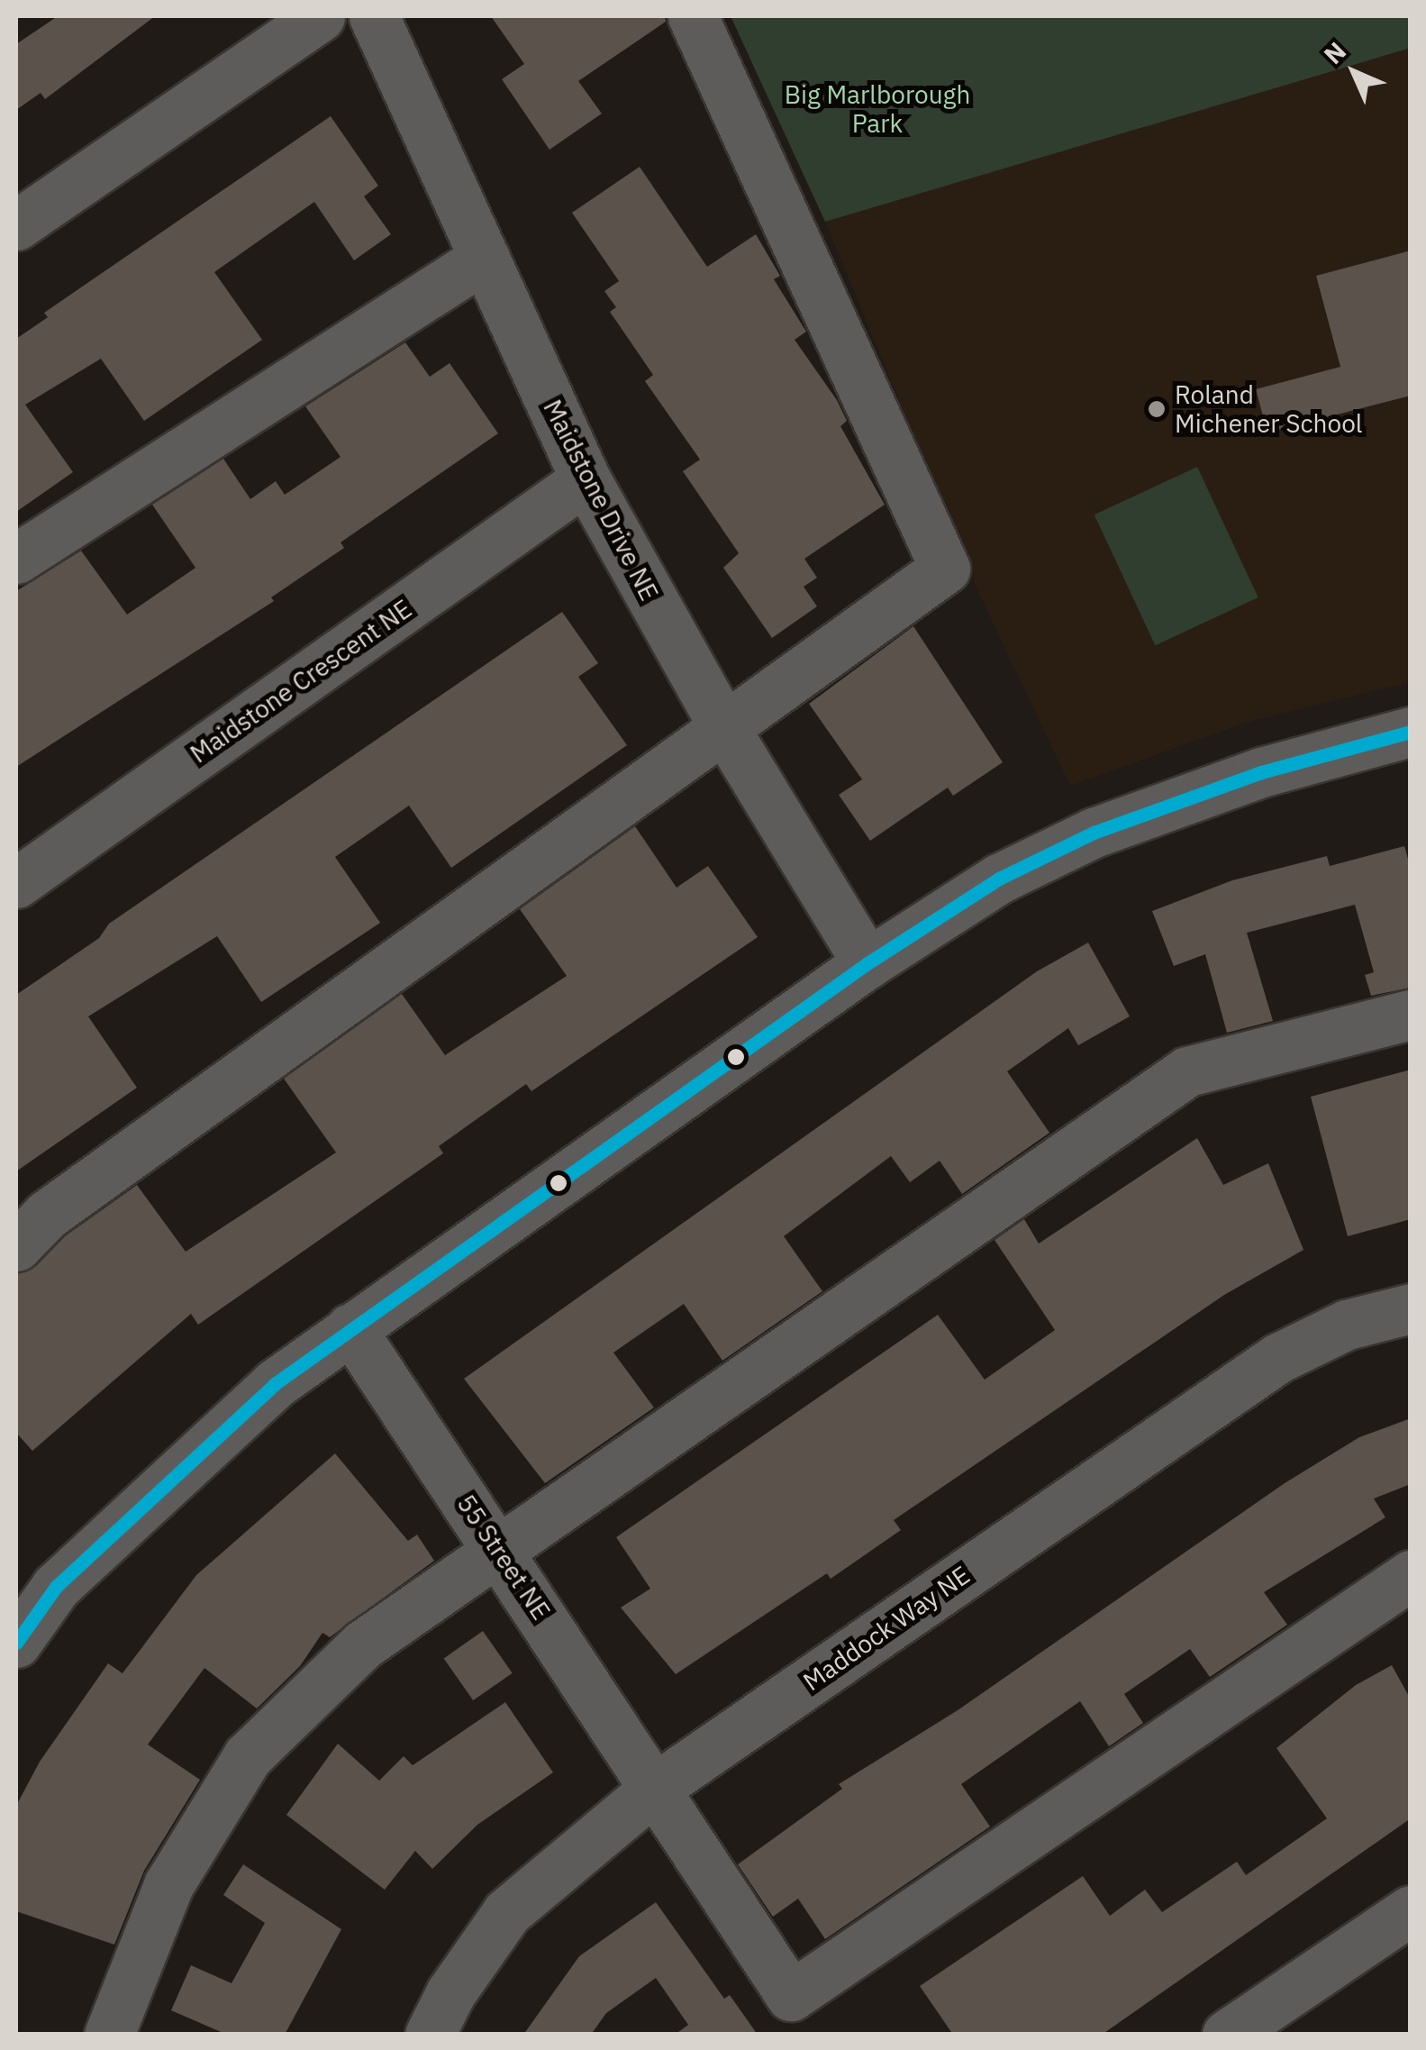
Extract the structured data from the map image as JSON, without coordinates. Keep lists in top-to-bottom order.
{
  "streets": {
    "street": [
      "Maidstone Drive NE",
      "Maidstone Crescent NE",
      "55 Street NE",
      "Maddock Way NE"
    ]
  },
  "crossings": [
    ["Maidstone Drive NE", "Maidstone Crescent NE"],
    ["55 Street NE", "Maddock Way NE"]
  ],
  "parks": ["Big Marlborough Park"],
  "places": ["Roland Michener School"],
  "north": "top left"
}
